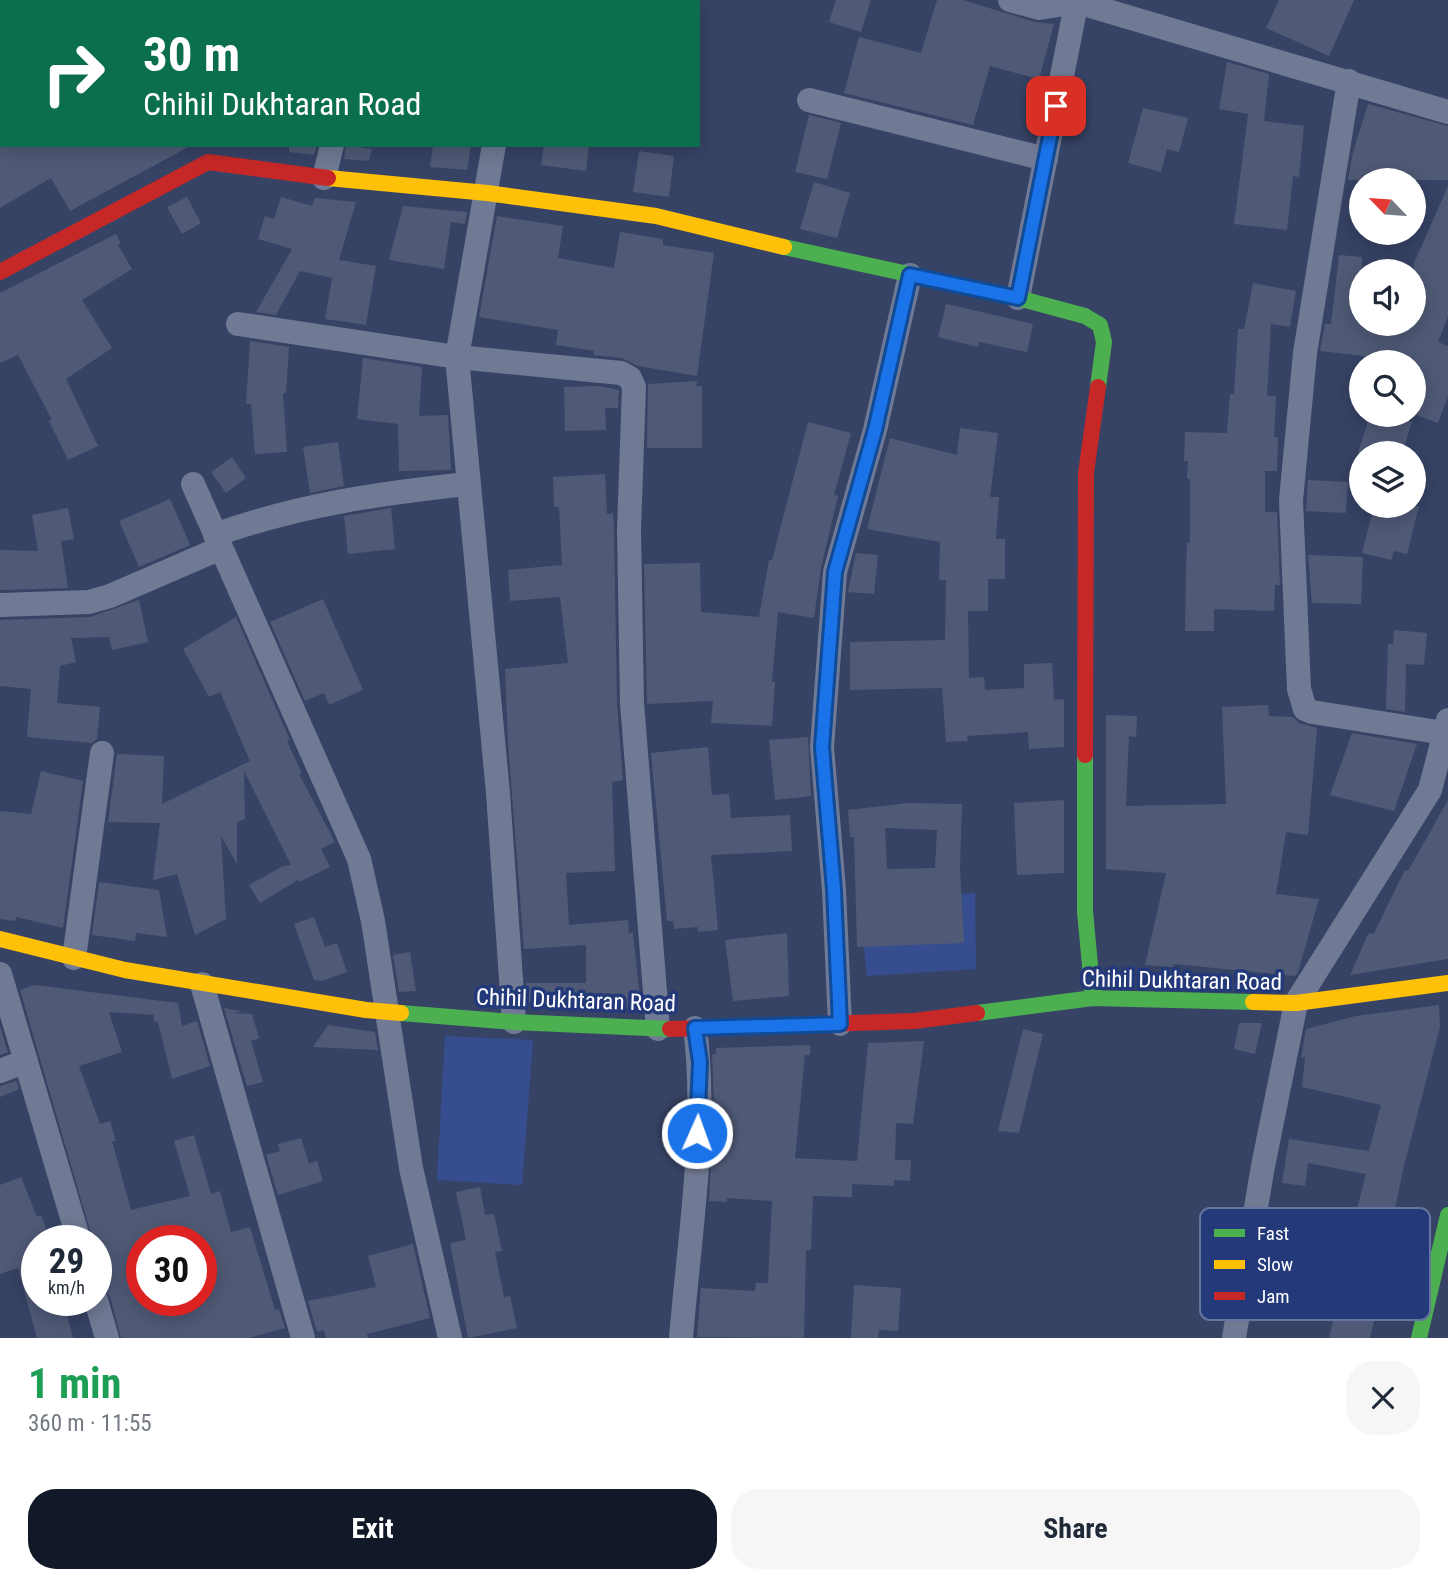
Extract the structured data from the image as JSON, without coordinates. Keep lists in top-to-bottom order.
{
  "streets": {
    "street": ["Chihil Dukhtaran Road"]
  },
  "legend": ["Fast", "Slow", "Jam"],
  "north": "top left",
  "page": {
    "turn": ["30 m", "Chihil Dukhtaran Road"],
    "speed": "29 km/h",
    "limit": "30",
    "heading": ["1 min", "360 m · 11:55"],
    "buttons": ["Exit", "Share"]
  }
}
